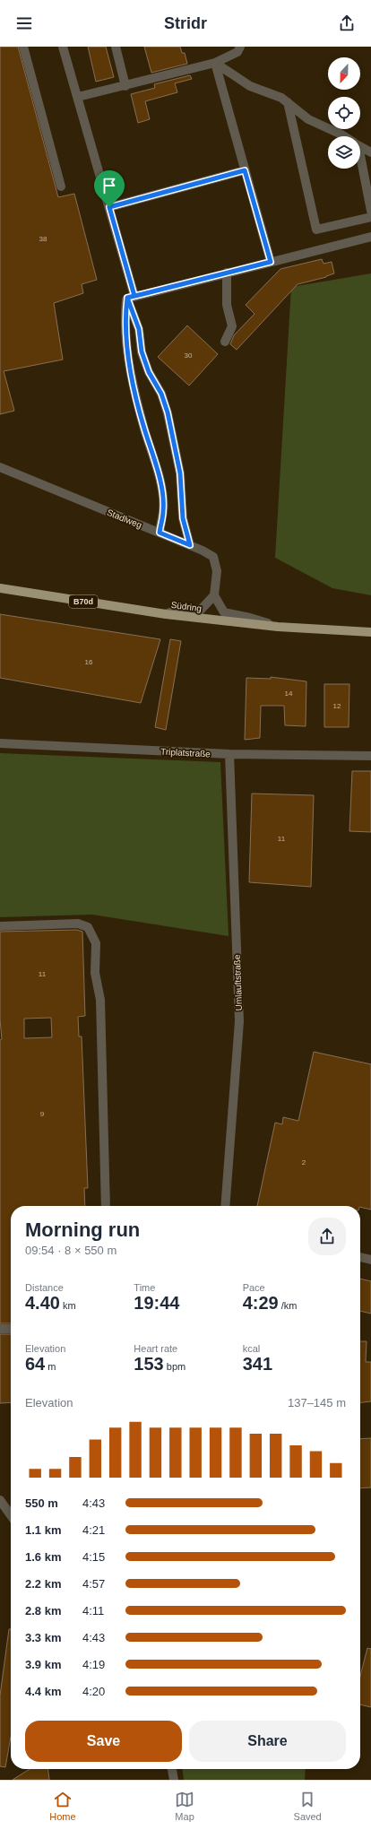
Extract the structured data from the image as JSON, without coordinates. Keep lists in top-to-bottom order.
{
  "streets": {
    "main road": ["B70d", "Südring"],
    "street": ["Stadlweg", "Triplatstraße", "Umlauftstraße"]
  },
  "crossings": [
    ["Triplatstraße", "Umlauftstraße"]
  ],
  "house_numbers": [
    "38",
    "30",
    "16",
    "14",
    "12",
    "11",
    "11",
    "9",
    "2"
  ],
  "north": "bottom",
  "page": {
    "header": "Stridr",
    "heading": ["Morning run", "09:54 · 8 × 550 m"],
    "stats": [
      ["Distance", "4.40 km"],
      ["Time", "19:44"],
      ["Pace", "4:29 /km"],
      ["Elevation", "64 m"],
      ["Heart rate", "153 bpm"],
      ["kcal", "341"]
    ],
    "chart": ["Elevation", "137–145 m"],
    "list": [
      {
        "name": "550 m",
        "note": "4:43"
      },
      {
        "name": "1.1 km",
        "note": "4:21"
      },
      {
        "name": "1.6 km",
        "note": "4:15"
      },
      {
        "name": "2.2 km",
        "note": "4:57"
      },
      {
        "name": "2.8 km",
        "note": "4:11"
      },
      {
        "name": "3.3 km",
        "note": "4:43"
      },
      {
        "name": "3.9 km",
        "note": "4:19"
      },
      {
        "name": "4.4 km",
        "note": "4:20"
      }
    ],
    "buttons": ["Save", "Share"],
    "tabs": ["Home", "Map", "Saved"]
  }
}
